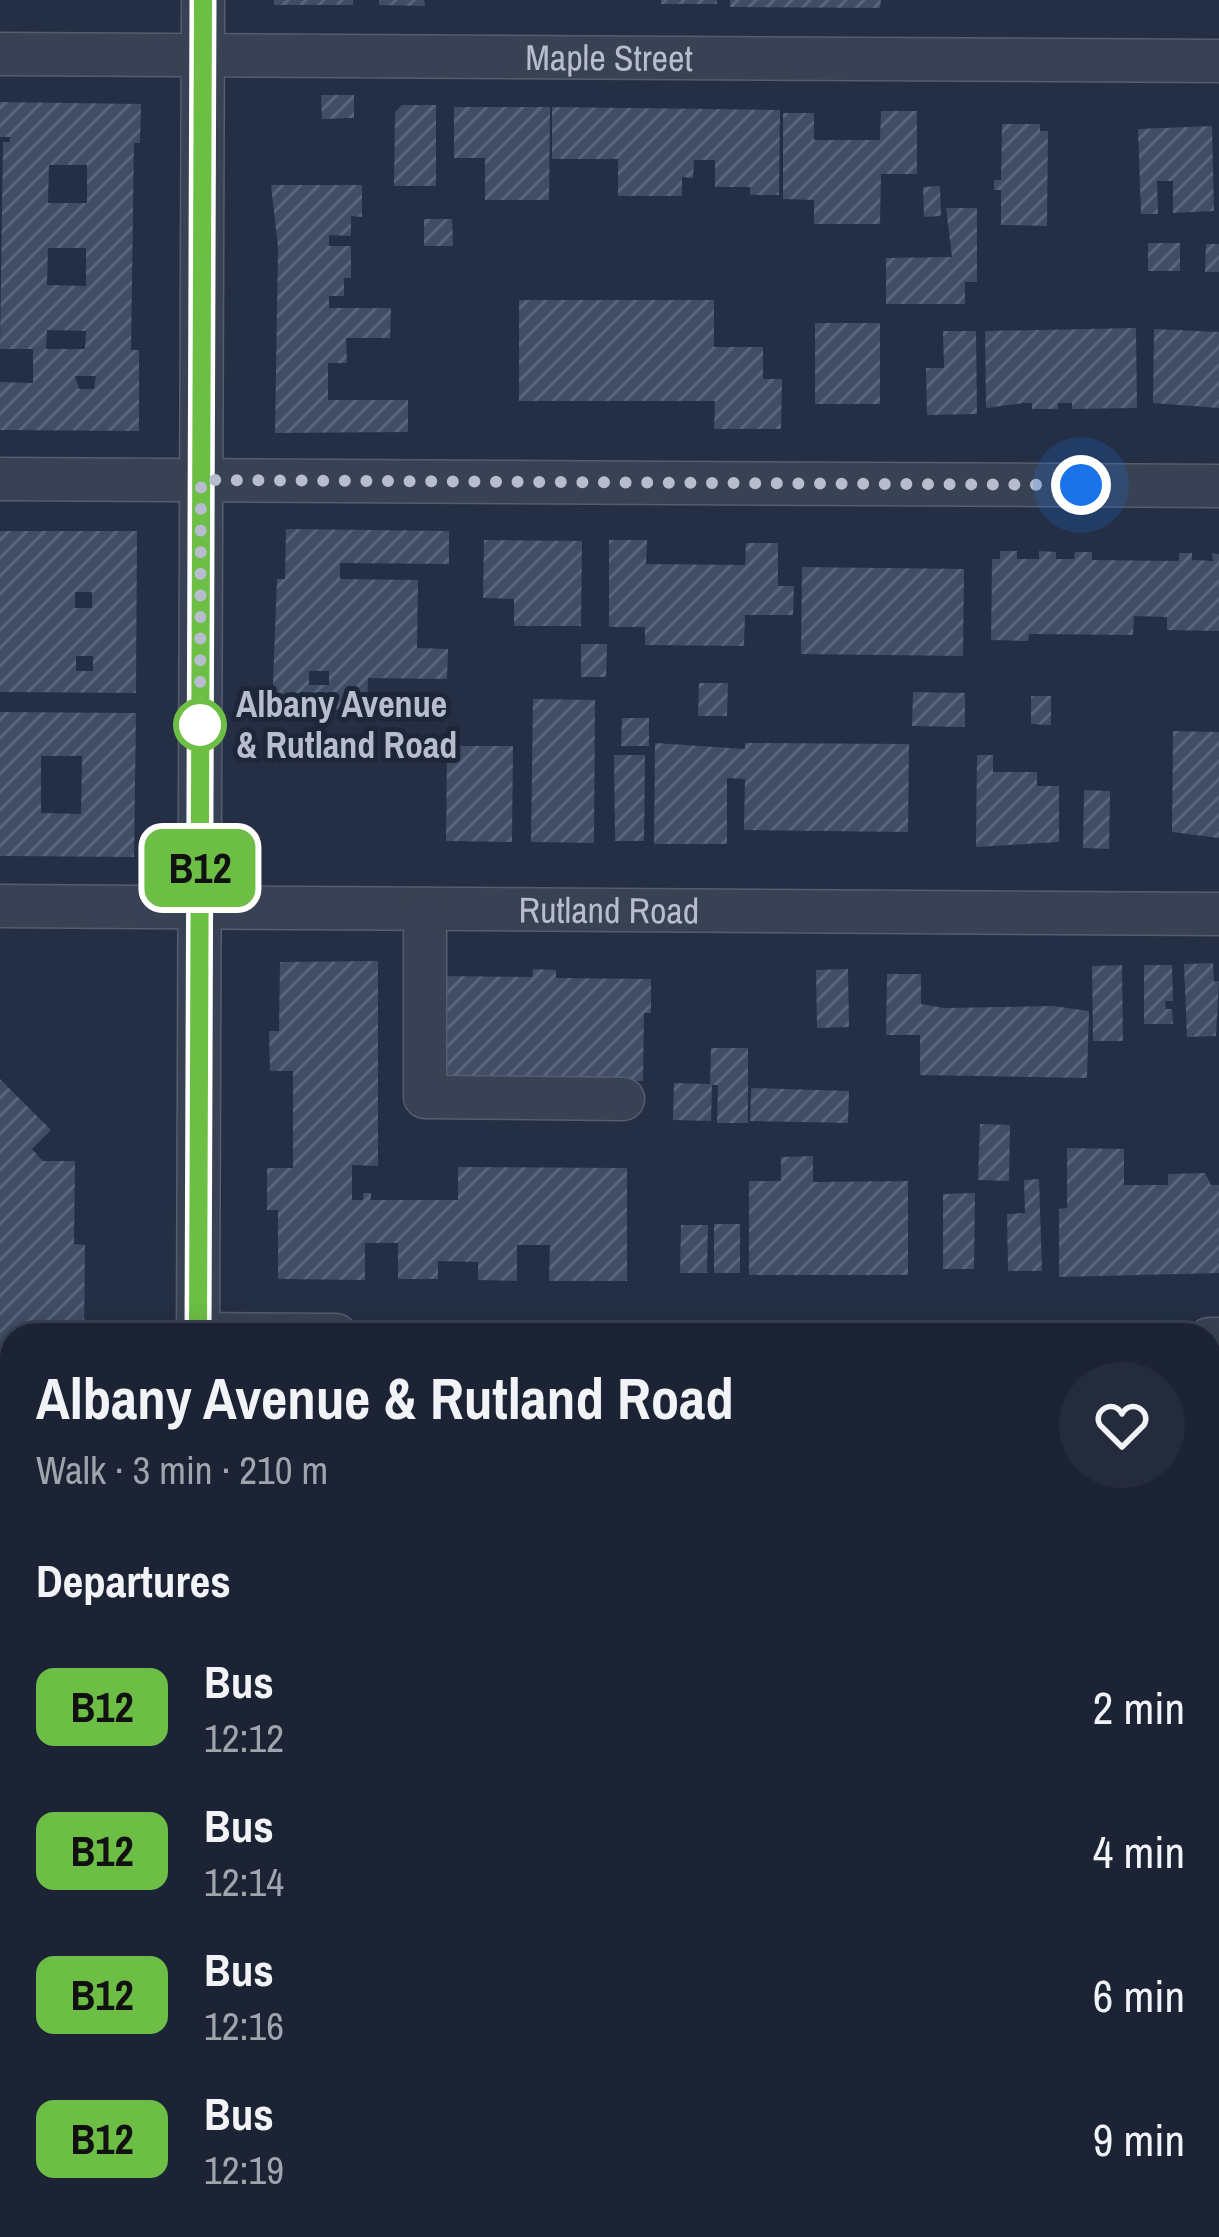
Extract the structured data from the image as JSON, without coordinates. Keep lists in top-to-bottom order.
{
  "streets": {
    "street": ["Maple Street", "Rutland Road"]
  },
  "places": ["Albany Avenue & Rutland Road"],
  "lines": ["bus line B12"],
  "page": {
    "on_map": "B12",
    "heading": [
      ["Albany Avenue & Rutland Road", "Walk · 3 min · 210 m"],
      "Departures"
    ],
    "list": [
      {
        "mark": "B12",
        "name": "Bus",
        "note": "12:12",
        "value": "2 min"
      },
      {
        "mark": "B12",
        "name": "Bus",
        "note": "12:14",
        "value": "4 min"
      },
      {
        "mark": "B12",
        "name": "Bus",
        "note": "12:16",
        "value": "6 min"
      },
      {
        "mark": "B12",
        "name": "Bus",
        "note": "12:19",
        "value": "9 min"
      }
    ]
  }
}
